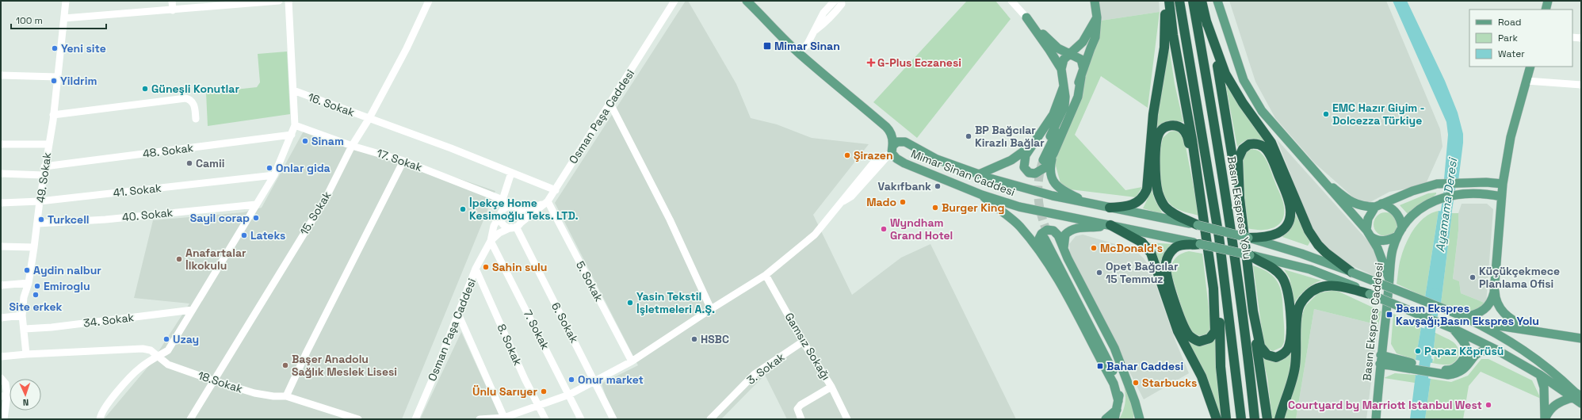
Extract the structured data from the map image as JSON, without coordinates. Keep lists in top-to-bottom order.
{
  "streets": {
    "highway": ["Basın Ekspress Yolu"],
    "main road": ["Mimar Sinan Caddesi", "Basın Ekspres Caddesi"],
    "street": [
      "16. Sokak",
      "Osman Paşa Caddesi",
      "48. Sokak",
      "17. Sokak",
      "49. Sokak",
      "41. Sokak",
      "15. Sokak",
      "40. Sokak",
      "5. Sokak",
      "34. Sokak",
      "6. Sokak",
      "7. Sokak",
      "8. Sokak",
      "Gamsız Sokağı",
      "3. Sokak",
      "18.Sokak"
    ]
  },
  "crossings": [
    ["16. Sokak", "Osman Paşa Caddesi"],
    ["16. Sokak", "15. Sokak"],
    ["Osman Paşa Caddesi", "17. Sokak"],
    ["Osman Paşa Caddesi", "5. Sokak"],
    ["Osman Paşa Caddesi", "6. Sokak"],
    ["Osman Paşa Caddesi", "7. Sokak"],
    ["Osman Paşa Caddesi", "8. Sokak"],
    ["48. Sokak", "49. Sokak"],
    ["17. Sokak", "15. Sokak"],
    ["17. Sokak", "6. Sokak"],
    ["49. Sokak", "41. Sokak"],
    ["49. Sokak", "40. Sokak"],
    ["49. Sokak", "34. Sokak"],
    ["49. Sokak", "18.Sokak"],
    ["15. Sokak", "18.Sokak"],
    ["Gamsız Sokağı", "3. Sokak"]
  ],
  "water": ["Ayamama Deresi"],
  "places": {
    "transit": ["Mimar Sinan", "Basın Ekspres Kavşağı;Basın Ekspres Yolu", "Bahar Caddesi"],
    "other": [
      "Yeni site",
      "Yildrim",
      "Güneşli Konutlar",
      "EMC Hazır Giyim - Dolcezza Türkiye",
      "BP Bağcılar Kirazlı Bağlar",
      "Sinam",
      "Şirazen",
      "Camii",
      "Onlar gida",
      "Vakıfbank",
      "Mado",
      "Burger King",
      "İpekçe Home Kesimoğlu Teks. LTD.",
      "Sayil corap",
      "Turkcell",
      "Wyndham Grand Hotel",
      "Lateks",
      "McDonald's",
      "Anafartalar İlkokulu",
      "Sahin sulu",
      "Aydin nalbur",
      "Opet Bağcılar 15 Temmuz",
      "Küçükçekmece Planlama Ofisi",
      "Emiroglu",
      "Site erkek",
      "Yasin Tekstil İşletmeleri A.Ş.",
      "Uzay",
      "HSBC",
      "Papaz Köprüsü",
      "Başer Anadolu Sağlık Meslek Lisesi",
      "Onur market",
      "Starbucks",
      "Ünlu Sarıyer",
      "Courtyard by Marriott Istanbul West"
    ],
    "health": ["G-Plus Eczanesi"]
  },
  "legend": ["Road", "Park", "Water"],
  "scale_bar": "100 m",
  "north": "bottom"
}
